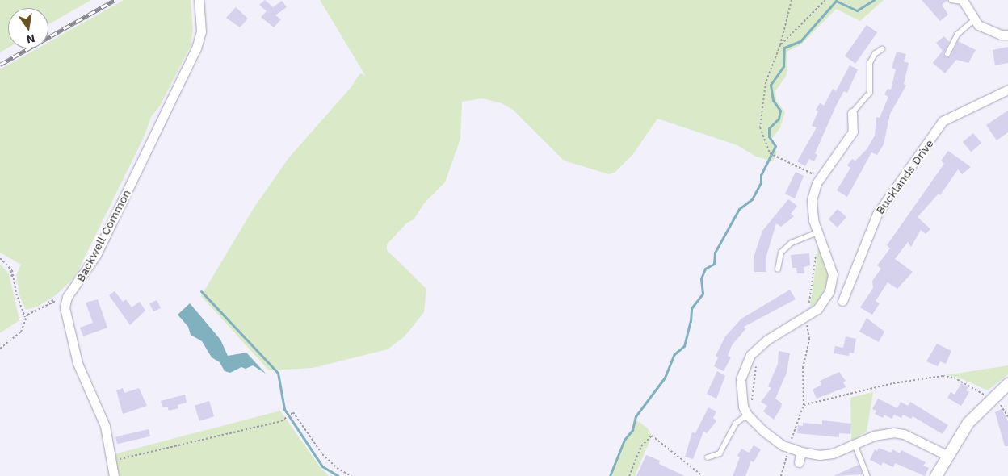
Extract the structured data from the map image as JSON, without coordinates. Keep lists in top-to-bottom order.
{
  "streets": {
    "street": ["Bucklands Drive", "Backwell Common"]
  },
  "north": "bottom"
}
